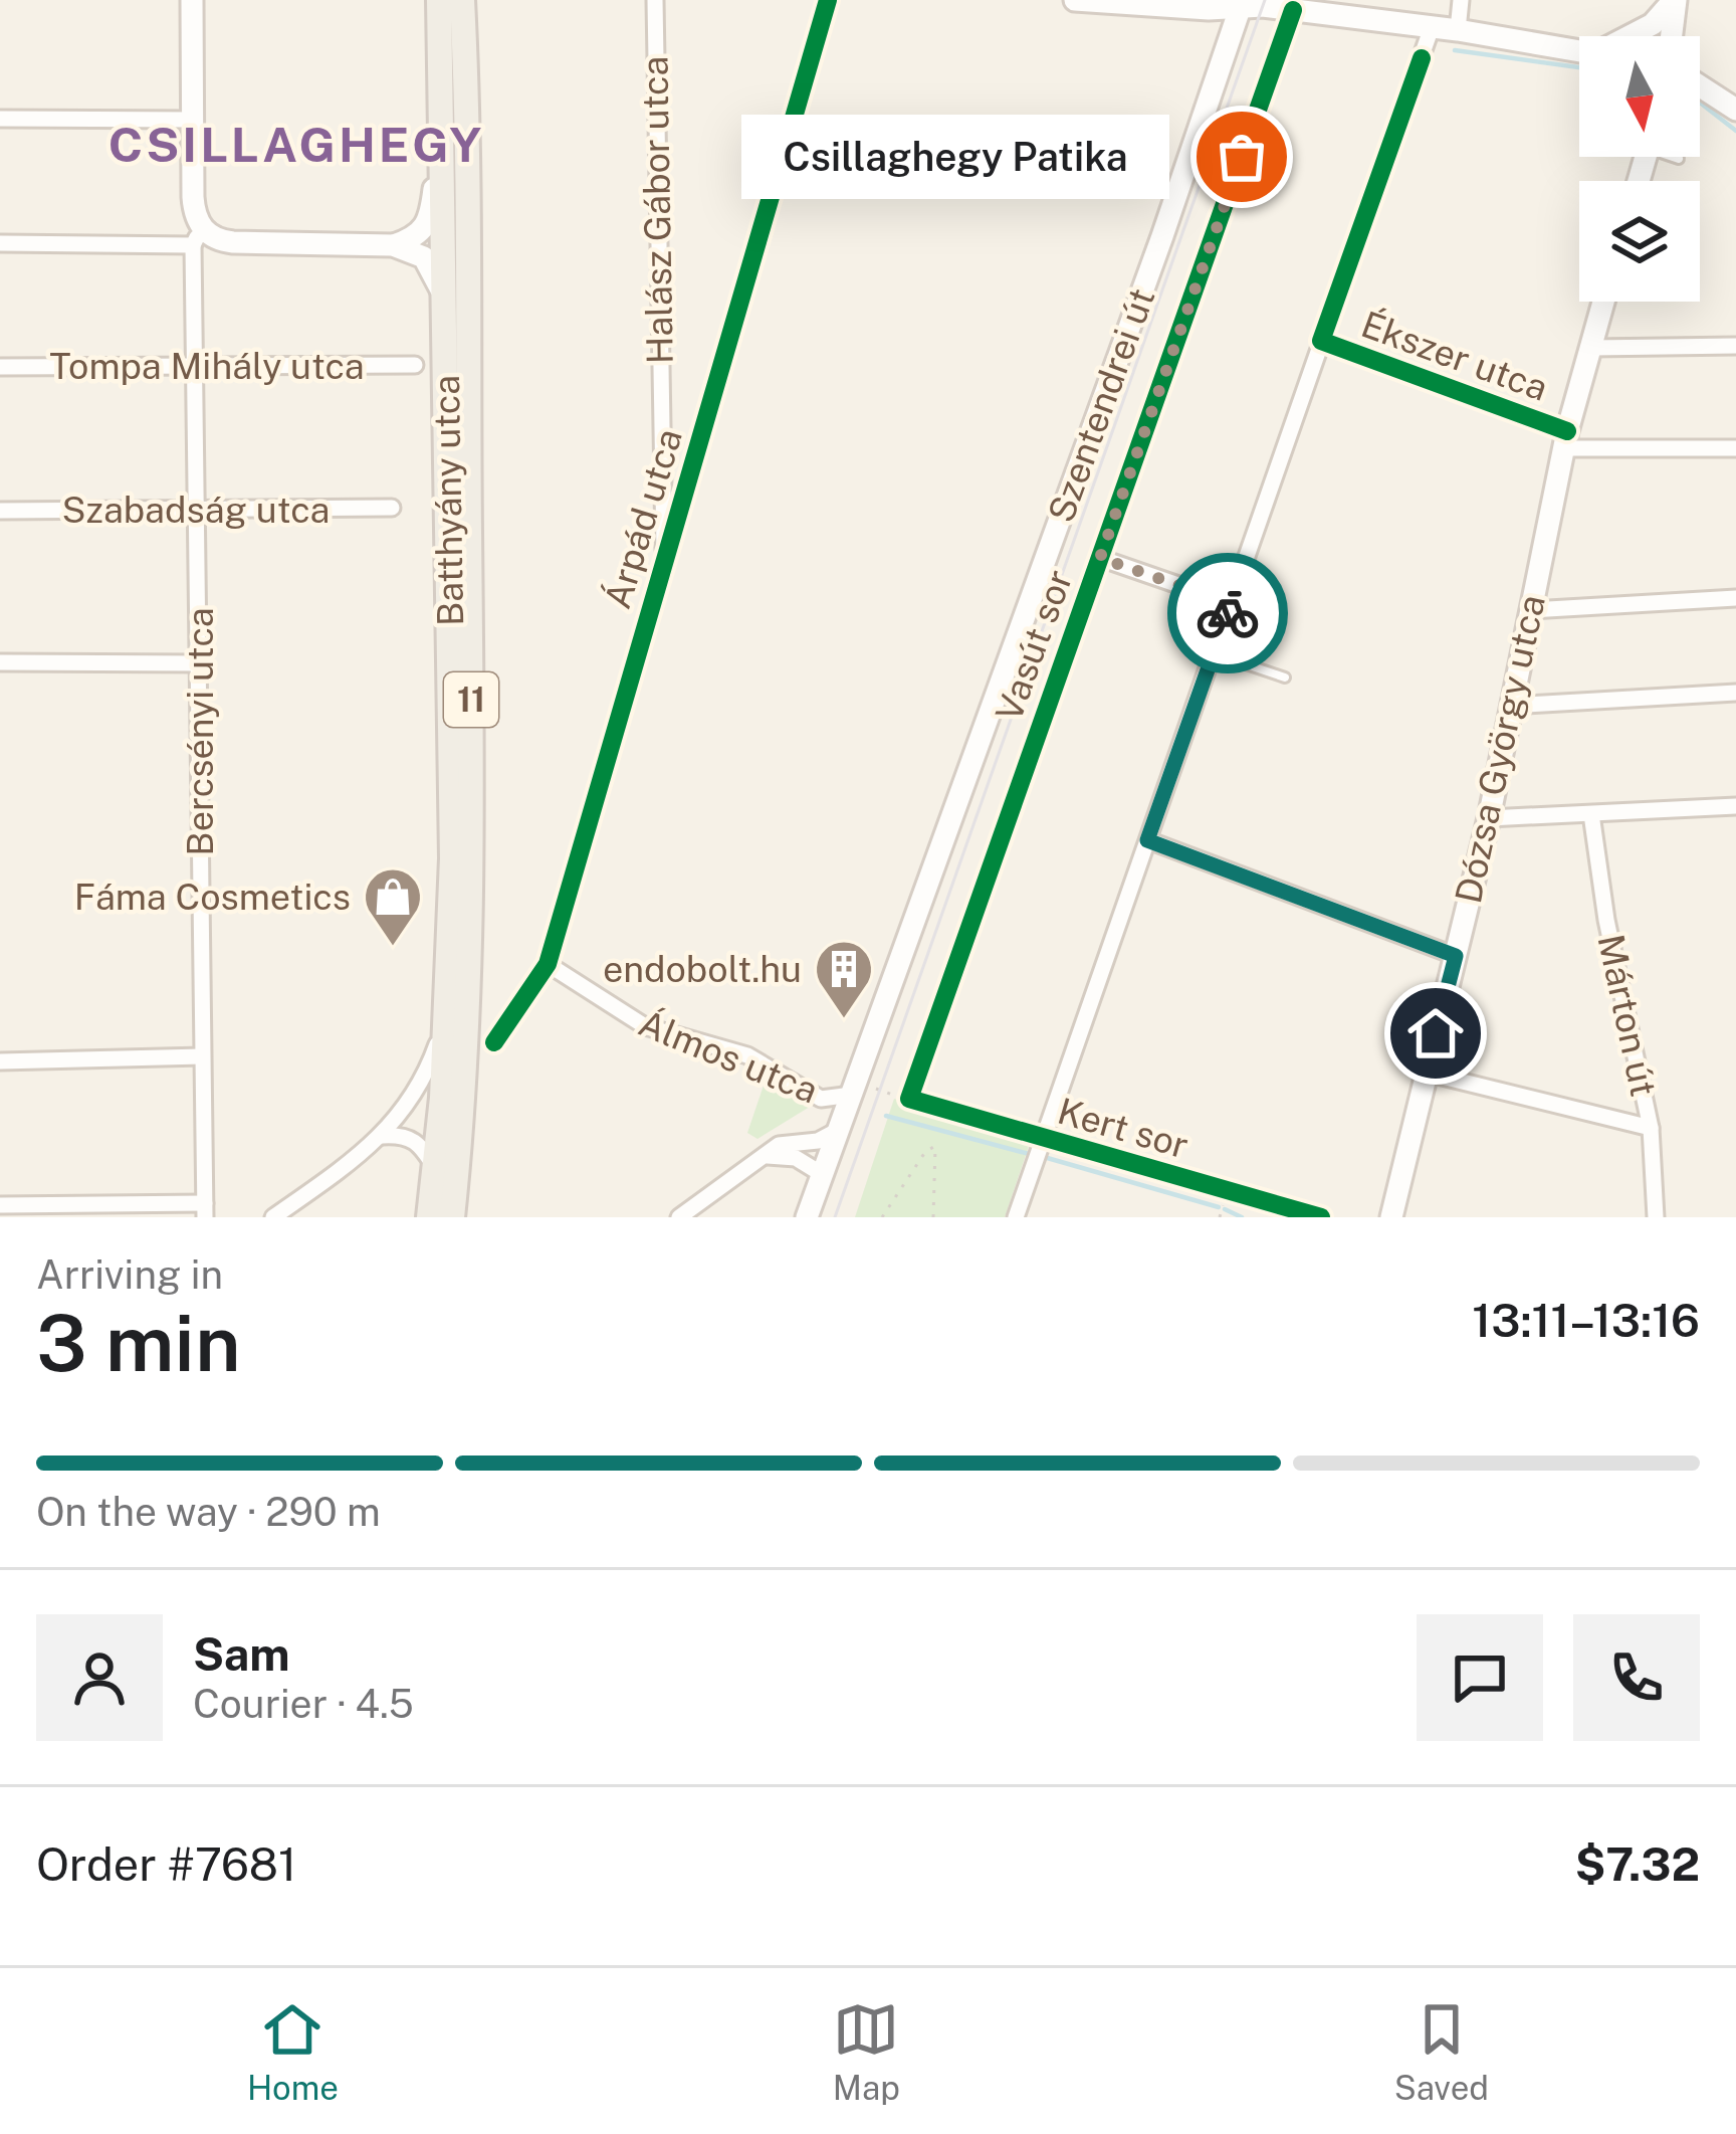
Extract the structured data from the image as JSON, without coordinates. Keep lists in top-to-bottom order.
{
  "streets": {
    "main road": ["Batthyány utca", "11"],
    "street": [
      "Halász Gábor utca",
      "Ékszer utca",
      "Tompa Mihály utca",
      "Szentendrei út",
      "Szabadság utca",
      "Árpád utca",
      "Vasút sor",
      "Bercsényi utca",
      "Dózsa György utca",
      "Márton út",
      "Álmos utca",
      "Kert sor"
    ]
  },
  "crossings": [
    ["Halász Gábor utca", "Árpád utca"],
    ["Ékszer utca", "Dózsa György utca"],
    ["Tompa Mihály utca", "Bercsényi utca"],
    ["Szentendrei út", "Álmos utca"],
    ["Szabadság utca", "Bercsényi utca"],
    ["Árpád utca", "Álmos utca"],
    ["Vasút sor", "Kert sor"]
  ],
  "districts": ["CSILLAGHEGY"],
  "places": {
    "other": ["Csillaghegy Patika"],
    "shop": ["Fáma Cosmetics"],
    "building": ["endobolt.hu"]
  },
  "north": "bottom",
  "page": {
    "bubble": "Csillaghegy Patika",
    "heading": ["3 min", "Arriving in", "13:11–13:16"],
    "panel": [
      "Sam",
      "Courier · 4.5",
      "Order #7681",
      "$7.32"
    ],
    "bar": "On the way · 290 m",
    "tabs": ["Home", "Map", "Saved"]
  }
}
